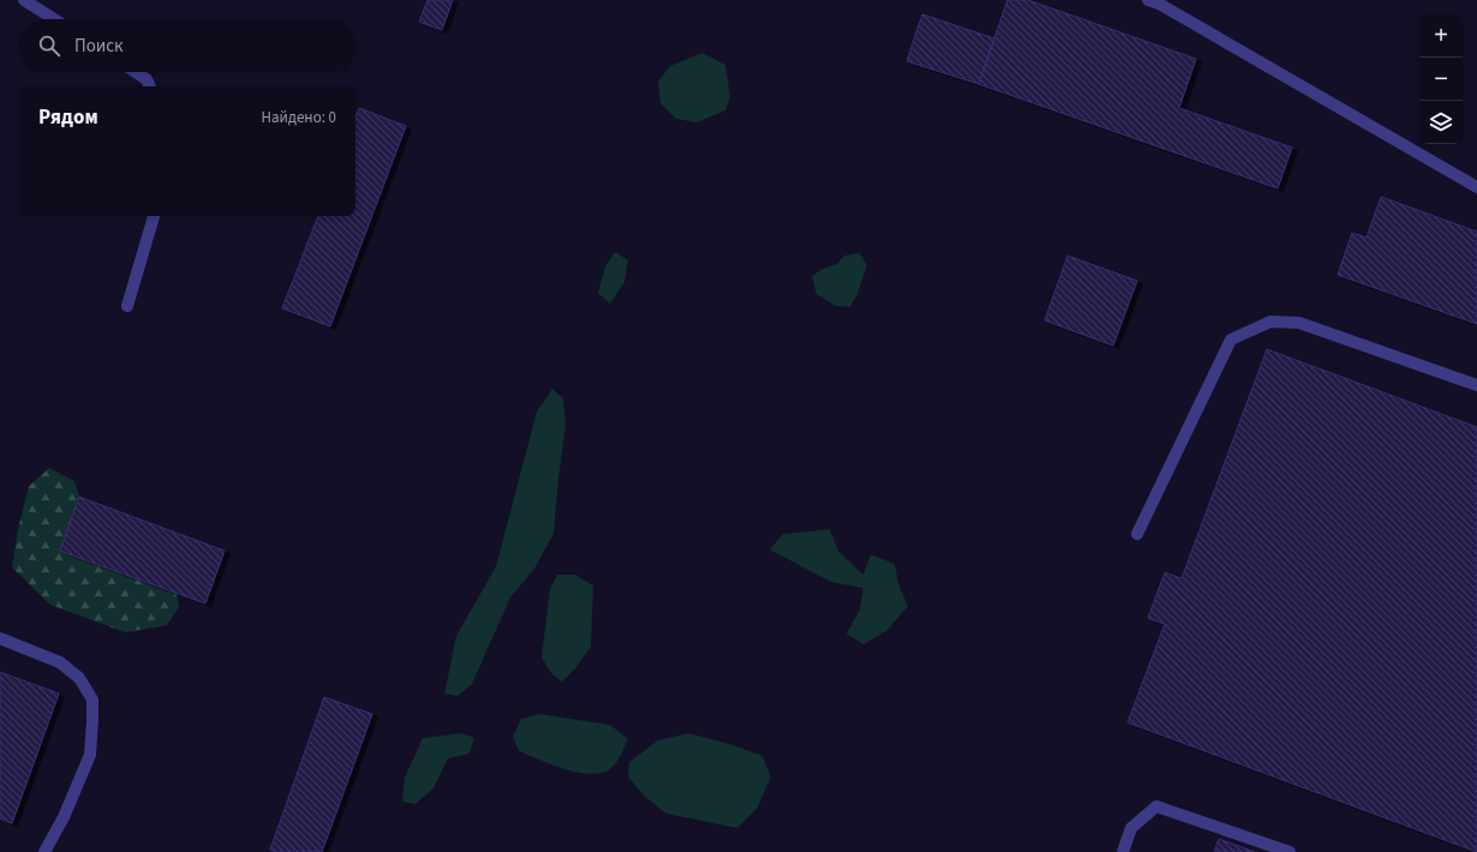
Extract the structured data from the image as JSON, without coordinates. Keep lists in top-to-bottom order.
{
  "page": {
    "map_buttons": ["+", "−"],
    "search": "Поиск",
    "heading": ["Рядом", "Найдено: 0"]
  }
}
